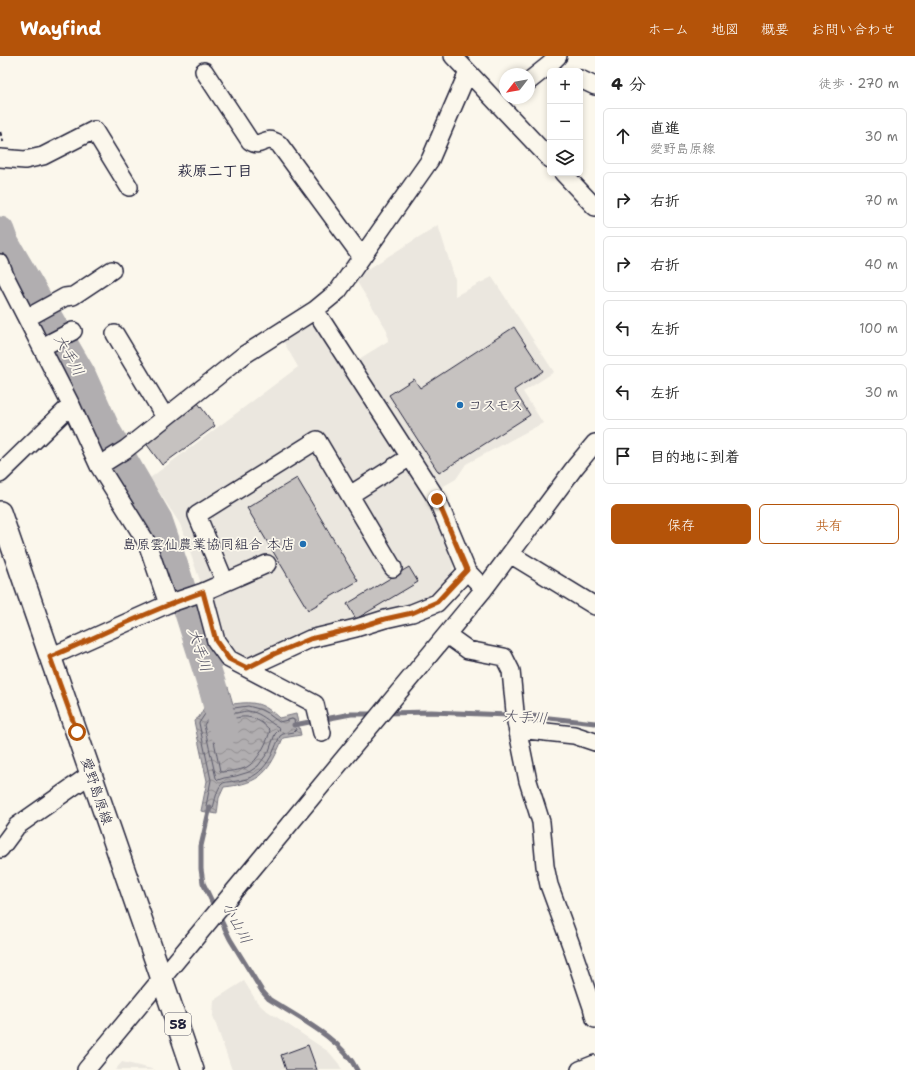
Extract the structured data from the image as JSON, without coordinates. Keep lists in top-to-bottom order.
{
  "streets": {
    "main road": ["愛野島原線", "58"]
  },
  "districts": ["萩原二丁目"],
  "water": ["大手川", "小山川"],
  "places": ["コスモス", "島原雲仙農業協同組合 本店"],
  "north": "bottom left",
  "page": {
    "header": "Wayfind",
    "nav": [
      "ホーム",
      "地図",
      "概要",
      "お問い合わせ"
    ],
    "heading": ["4 分", "徒歩 · 270 m"],
    "map_buttons": ["+", "−"],
    "list": [
      ["直進", "愛野島原線", "30 m"],
      ["右折", "70 m"],
      ["右折", "40 m"],
      ["左折", "100 m"],
      ["左折", "30 m"],
      "目的地に到着"
    ],
    "buttons": ["保存", "共有"]
  }
}
